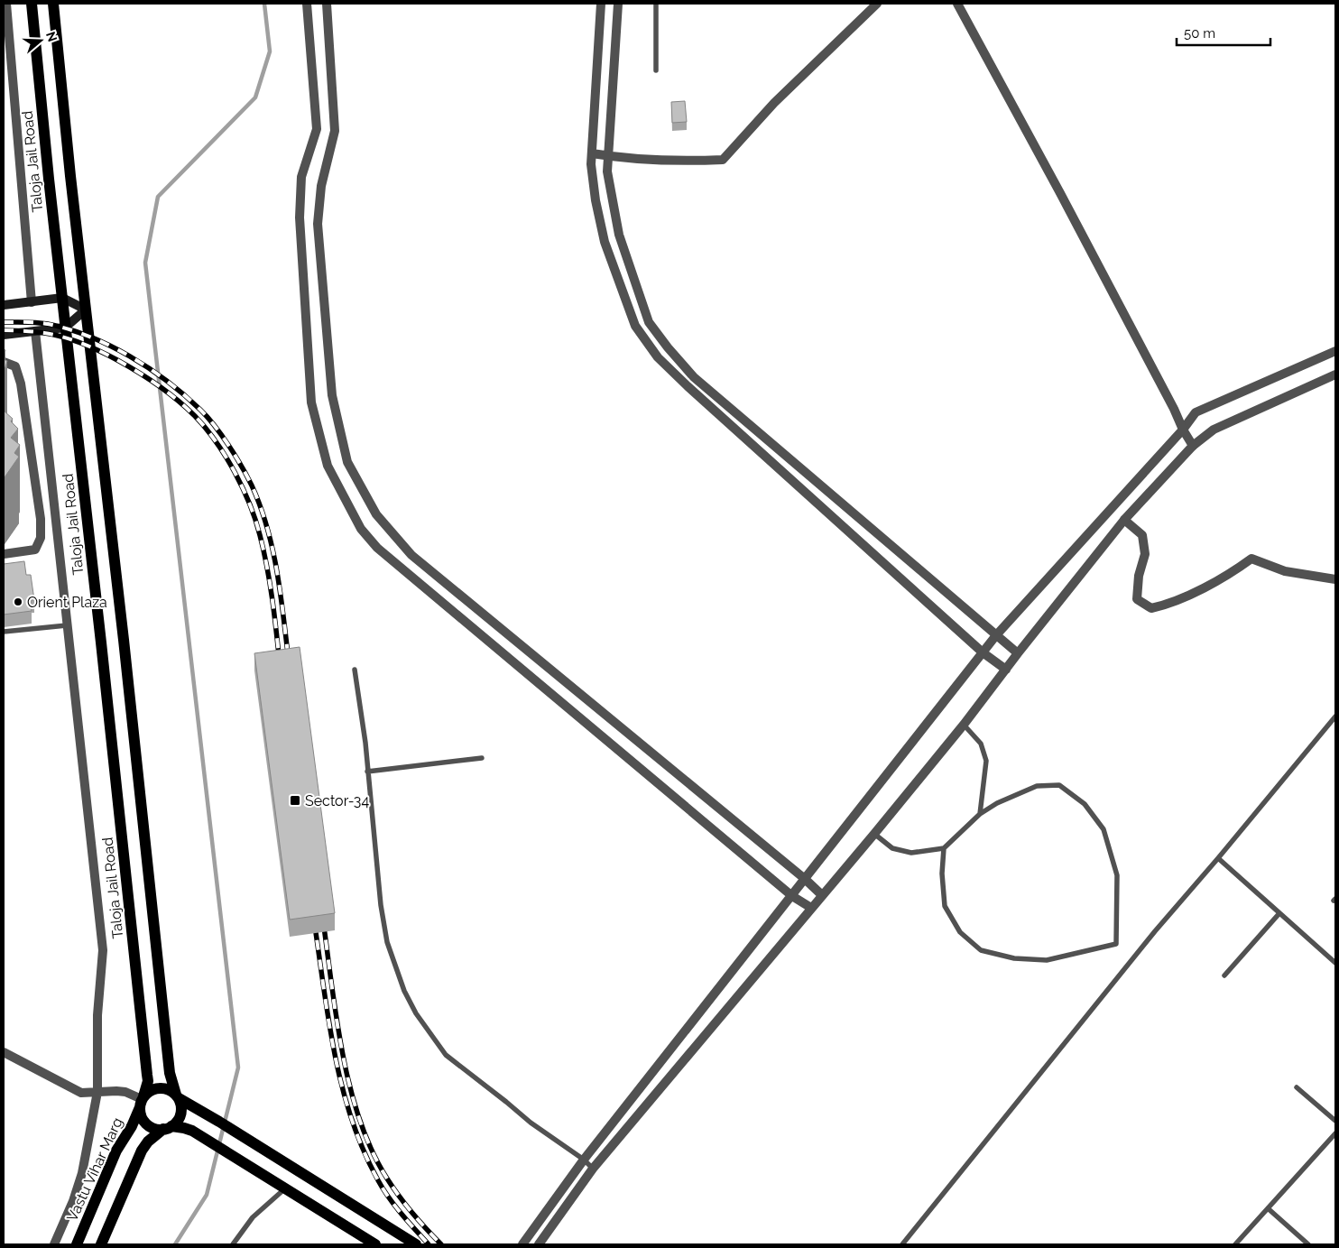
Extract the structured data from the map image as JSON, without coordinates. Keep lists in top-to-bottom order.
{
  "streets": {
    "main road": ["Taloja Jail Road", "Vastu Vihar Marg"]
  },
  "crossings": [
    ["Taloja Jail Road", "Vastu Vihar Marg"]
  ],
  "places": {
    "other": ["Orient Plaza"],
    "transit": ["Sector-34"]
  },
  "scale_bar": "50 m",
  "north": "right"
}
